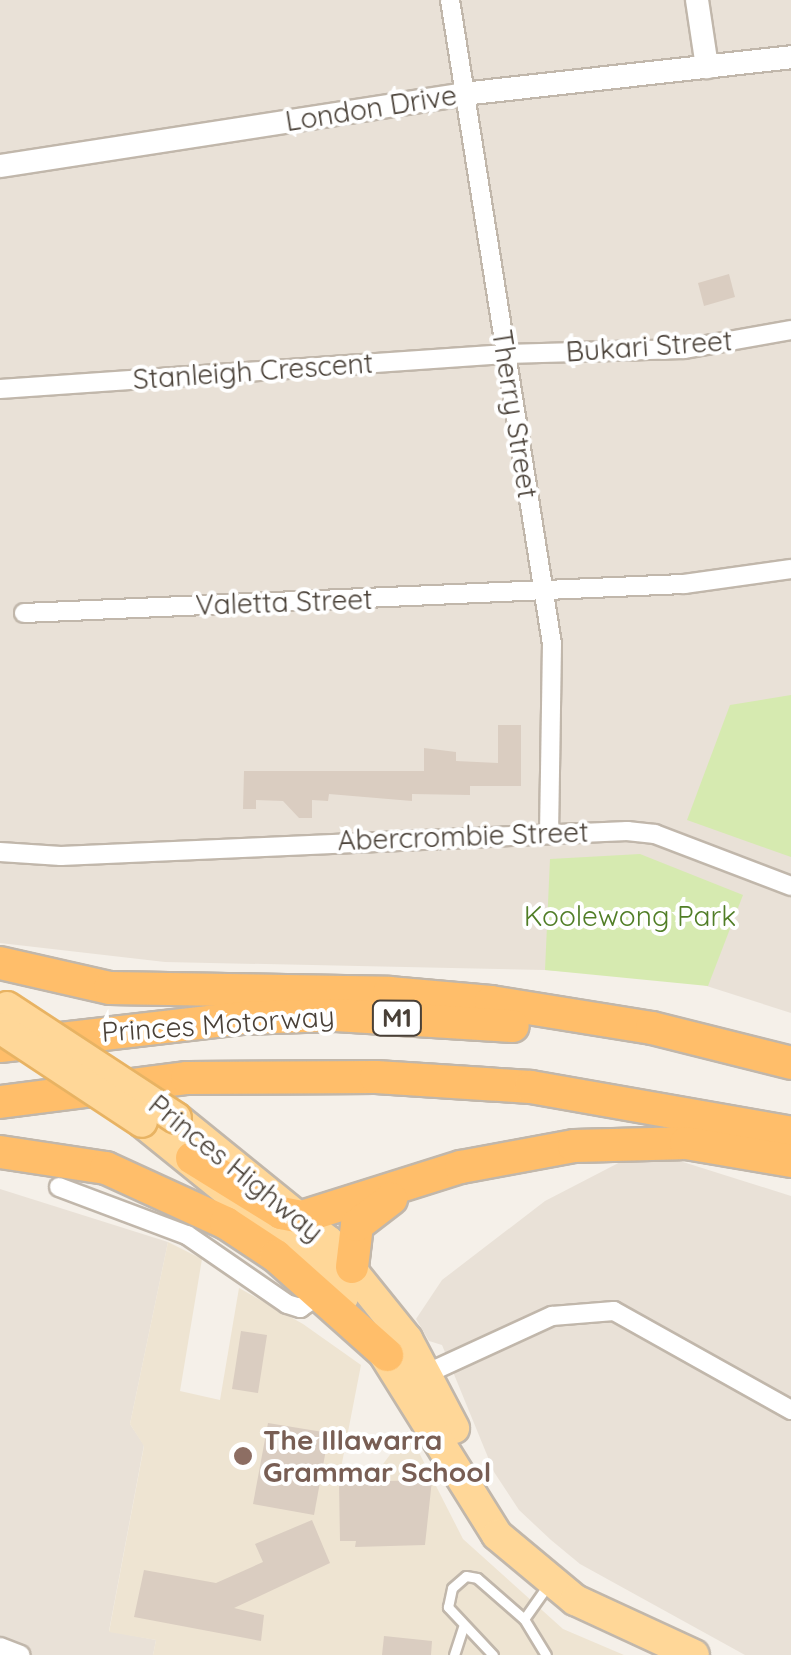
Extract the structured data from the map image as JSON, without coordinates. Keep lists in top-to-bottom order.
{
  "streets": {
    "highway": ["M1", "Princes Motorway"],
    "main road": ["Princes Highway"],
    "street": [
      "London Drive",
      "Bukari Street",
      "Stanleigh Crescent",
      "Therry Street",
      "Valetta Street",
      "Abercrombie Street"
    ]
  },
  "crossings": [
    ["London Drive", "Therry Street"],
    ["Bukari Street", "Stanleigh Crescent"],
    ["Bukari Street", "Therry Street"],
    ["Stanleigh Crescent", "Therry Street"],
    ["Therry Street", "Valetta Street"],
    ["Therry Street", "Abercrombie Street"]
  ],
  "parks": ["Koolewong Park"],
  "places": ["The Illawarra Grammar School"]
}
